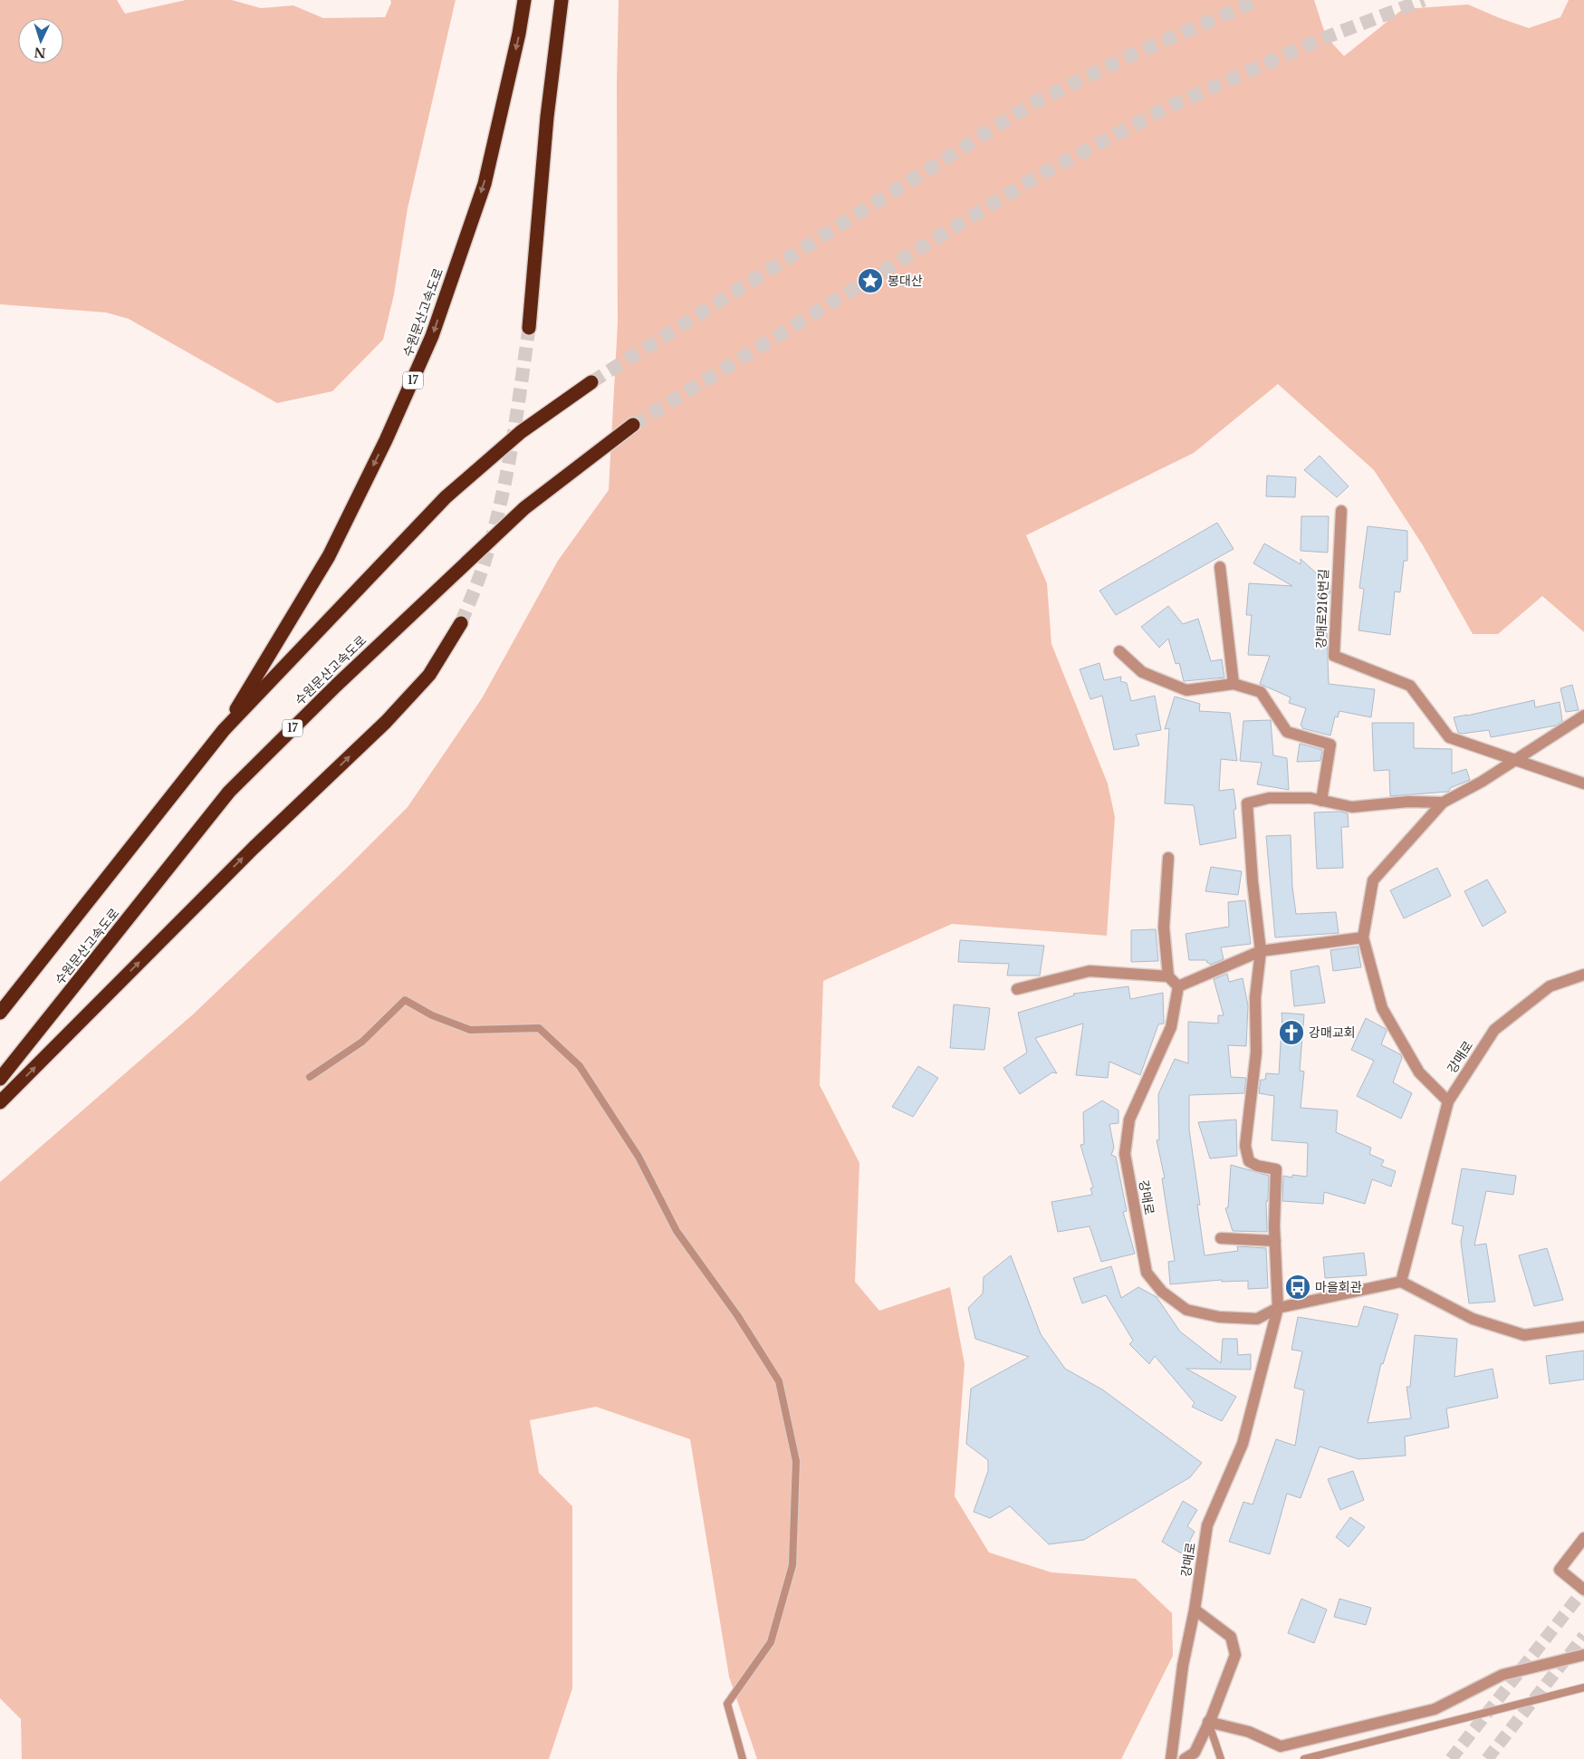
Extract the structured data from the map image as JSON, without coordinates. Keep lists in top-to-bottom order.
{
  "streets": {
    "highway": ["수원문산고속도로", "17"],
    "street": ["강매로216번길", "강매로"]
  },
  "places": {
    "place": ["봉대산"],
    "church": ["강매교회"],
    "bus stop": ["마을회관"]
  },
  "north": "bottom"
}
